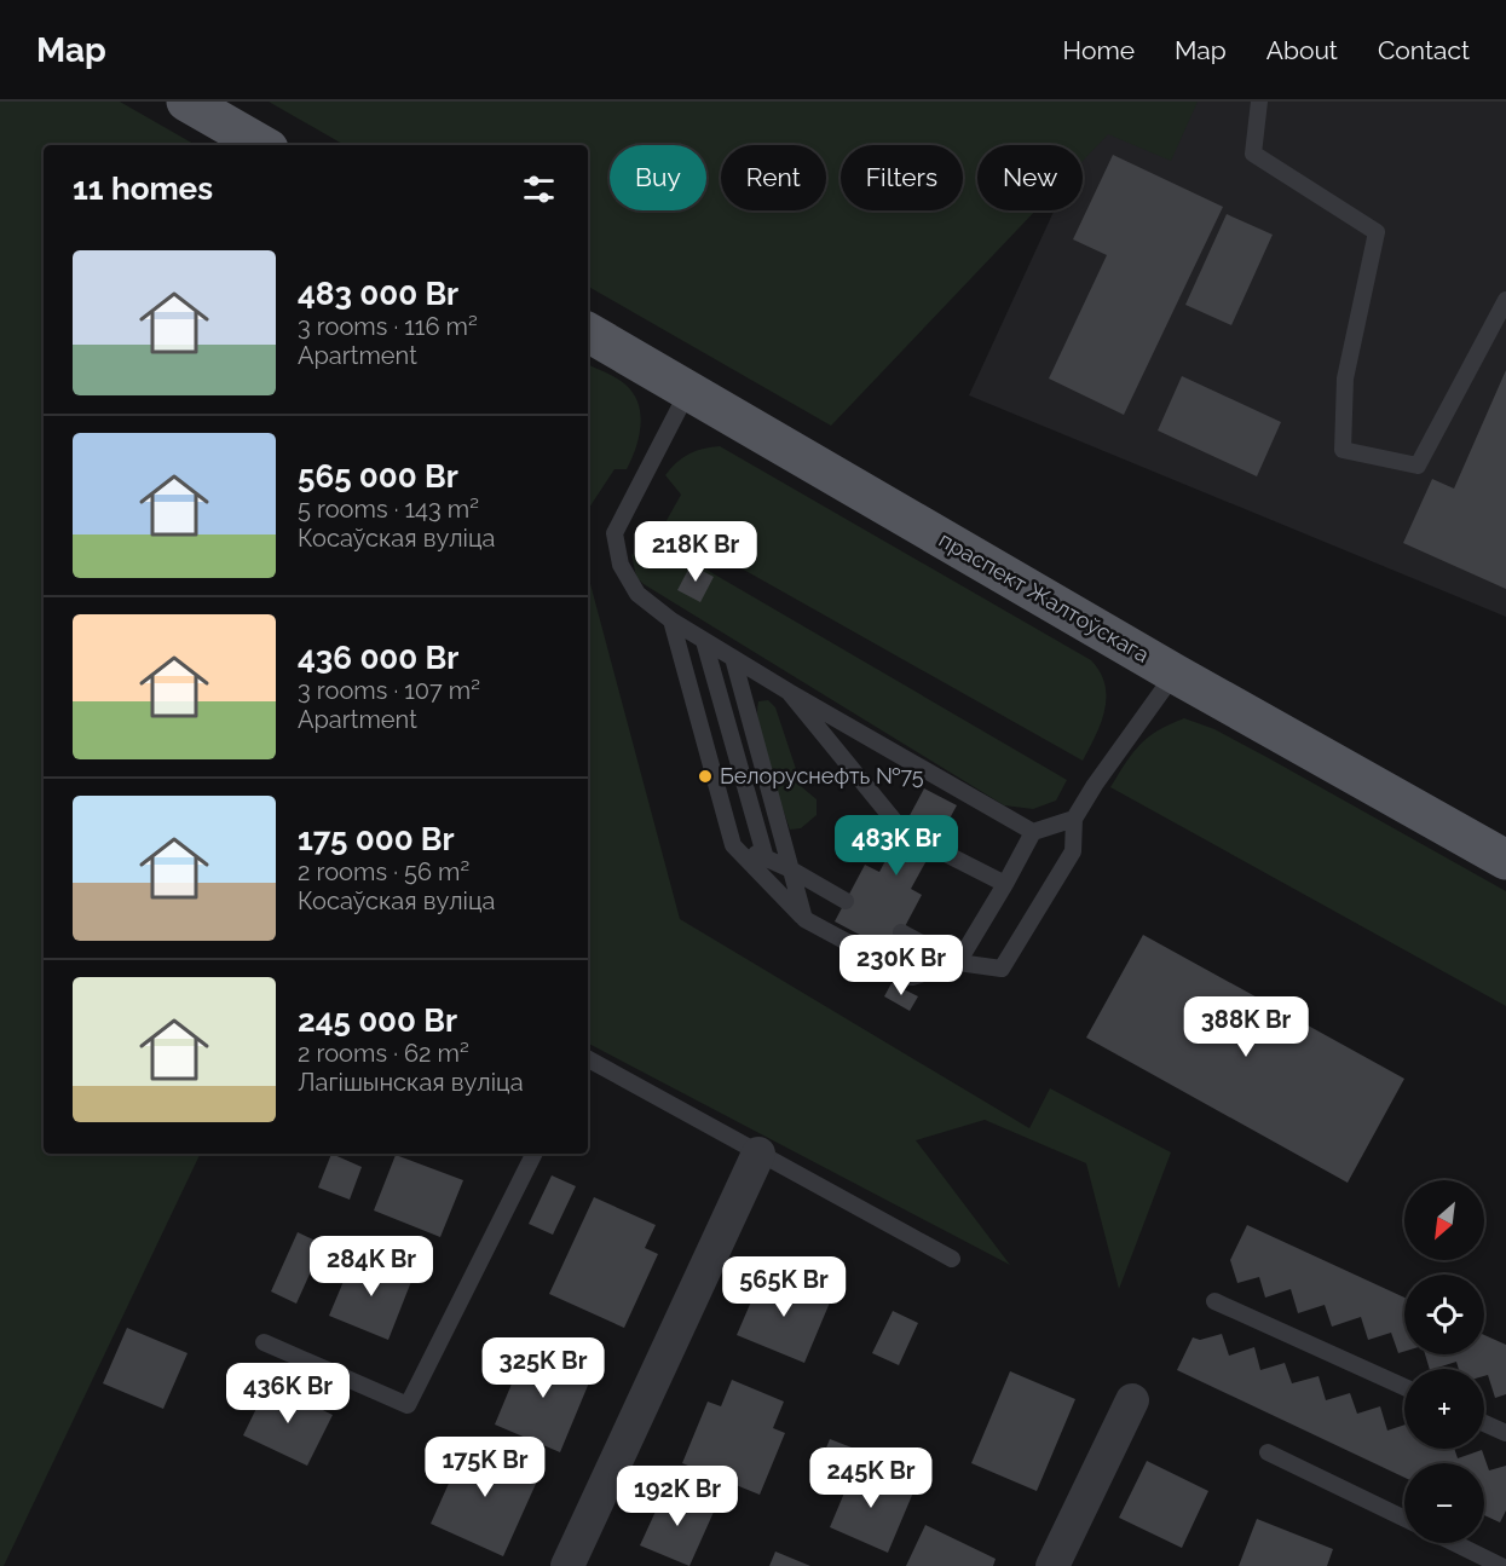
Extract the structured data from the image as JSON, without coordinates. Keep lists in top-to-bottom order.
{
  "streets": {
    "main road": ["праспект Жалтоўскага"]
  },
  "places": ["Белоруснефть №75"],
  "north": "bottom left",
  "page": {
    "header": "Map",
    "nav": [
      "Home",
      "Map",
      "About",
      "Contact"
    ],
    "chip": [
      "Buy",
      "Rent",
      "Filters",
      "New"
    ],
    "heading": "11 homes",
    "list": [
      {
        "name": "483 000 Br",
        "note": "3 rooms · 116 m² · Apartment"
      },
      {
        "name": "565 000 Br",
        "note": "5 rooms · 143 m² · Косаўская вуліца"
      },
      {
        "name": "436 000 Br",
        "note": "3 rooms · 107 m² · Apartment"
      },
      {
        "name": "175 000 Br",
        "note": "2 rooms · 56 m² · Косаўская вуліца"
      },
      {
        "name": "245 000 Br",
        "note": "2 rooms · 62 m² · Лагішынская вуліца"
      }
    ],
    "price": [
      "218K Br",
      "483K Br",
      "230K Br",
      "388K Br",
      "284K Br",
      "565K Br",
      "325K Br",
      "436K Br",
      "175K Br",
      "245K Br",
      "192K Br"
    ],
    "map_buttons": ["+", "−"]
  }
}
